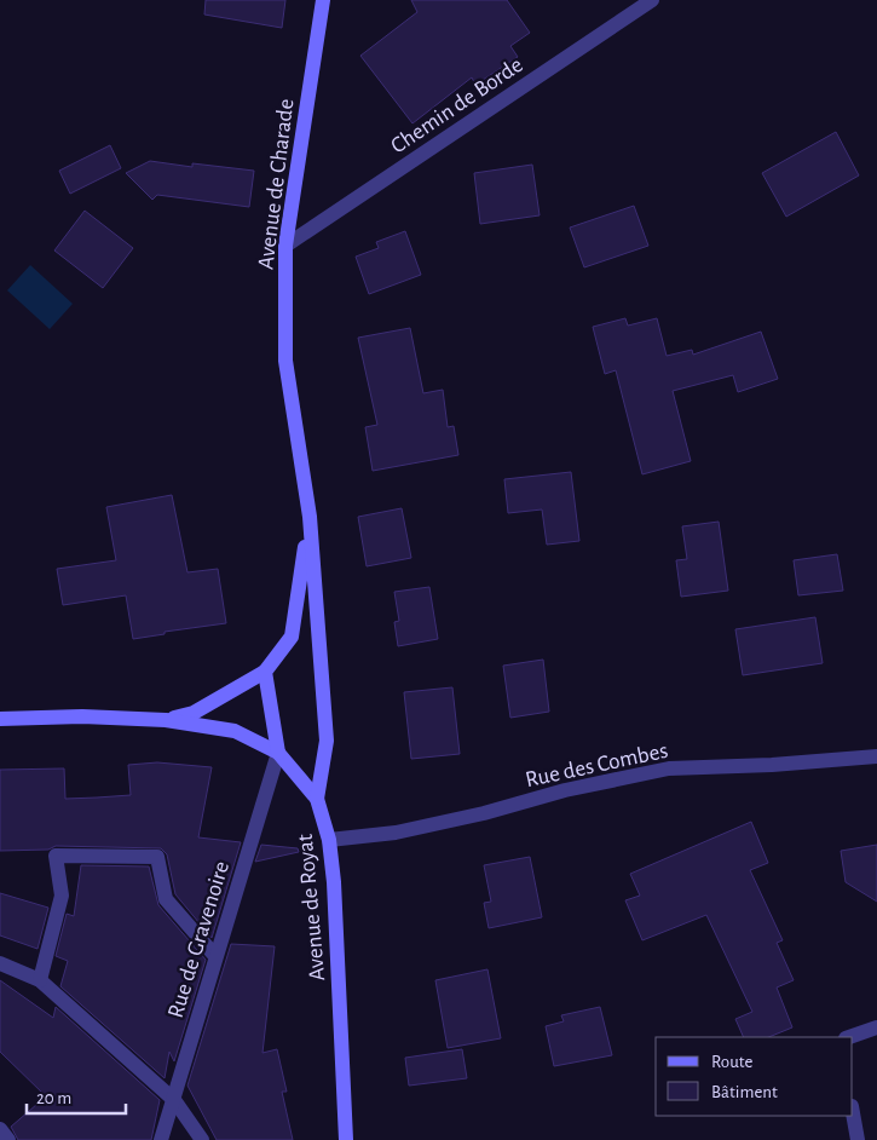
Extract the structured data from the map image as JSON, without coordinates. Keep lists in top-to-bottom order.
{
  "streets": {
    "street": [
      "Chemin de Borde",
      "Avenue de Charade",
      "Rue des Combes",
      "Avenue de Royat",
      "Rue de Gravenoire"
    ]
  },
  "crossings": [
    ["Chemin de Borde", "Avenue de Charade"],
    ["Avenue de Charade", "Avenue de Royat"],
    ["Rue des Combes", "Avenue de Royat"],
    ["Avenue de Royat", "Rue de Gravenoire"]
  ],
  "legend": ["Route", "Bâtiment"],
  "scale_bar": "20 m"
}
